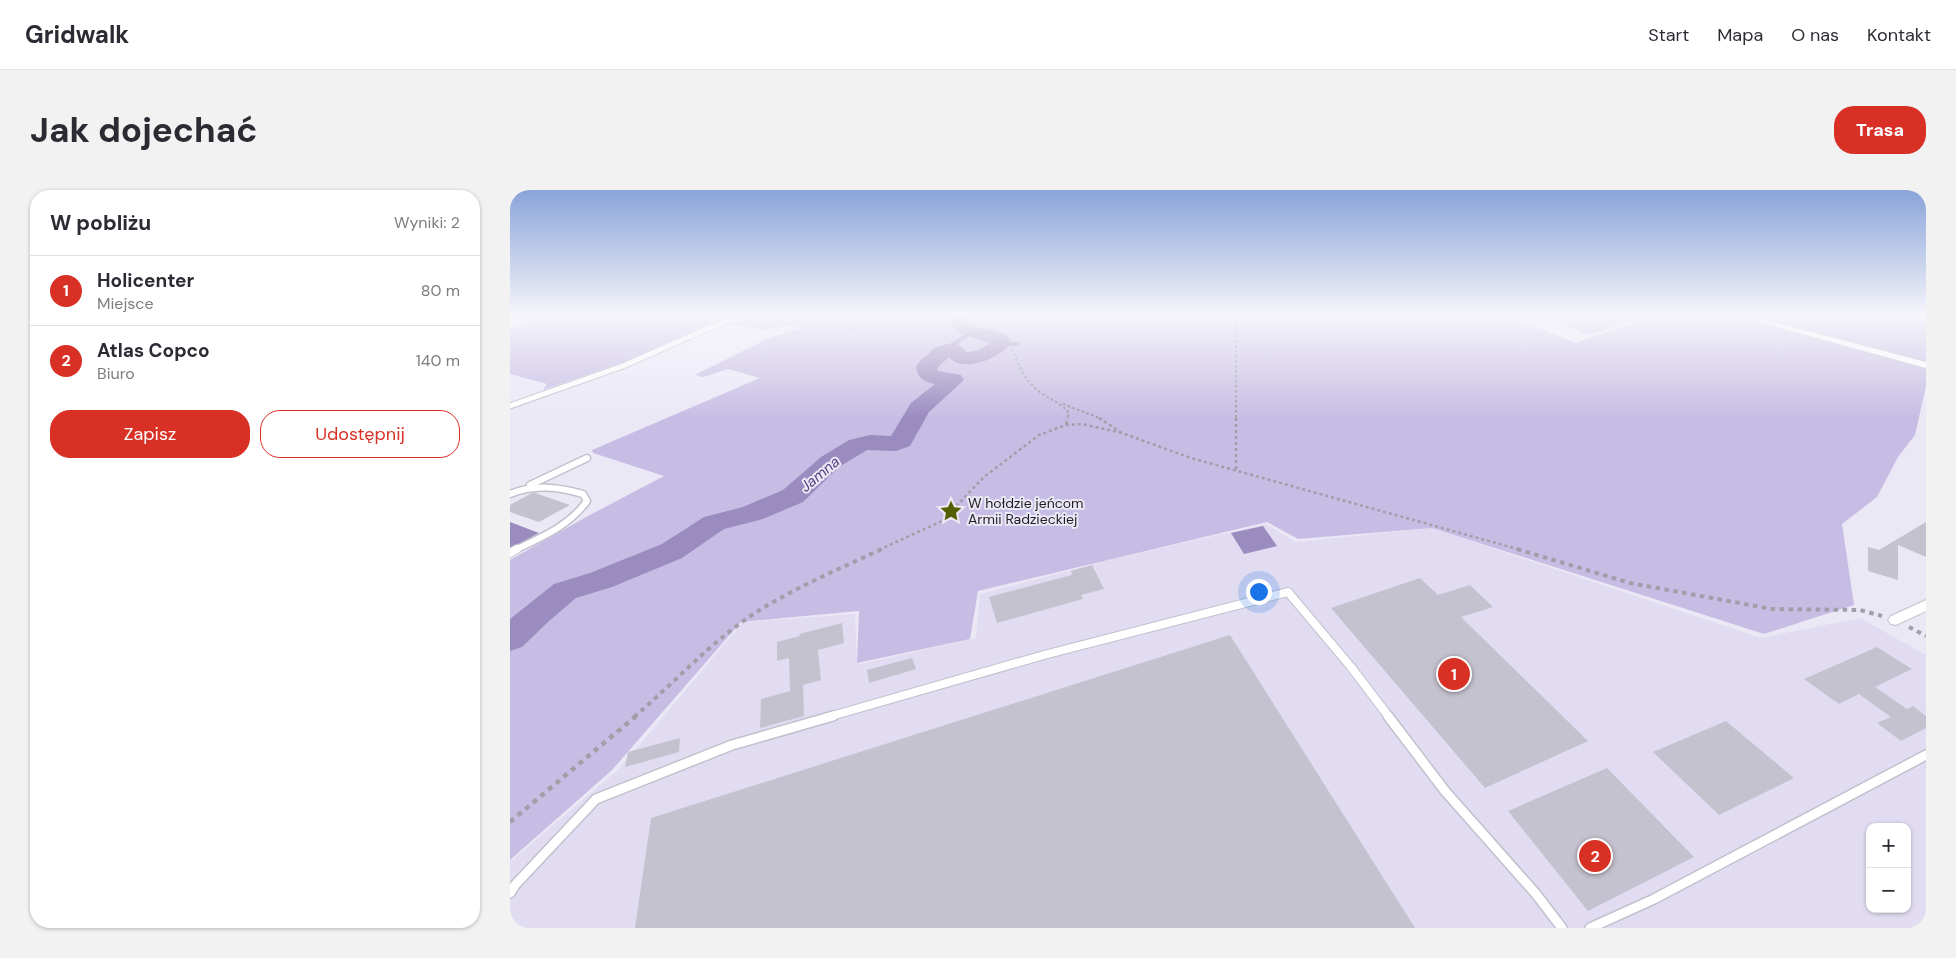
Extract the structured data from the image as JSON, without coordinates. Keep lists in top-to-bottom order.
{
  "water": ["Jamna"],
  "places": {
    "place": ["W hołdzie jeńcom Armii Radzieckiej"]
  },
  "page": {
    "header": "Gridwalk",
    "nav": [
      "Start",
      "Mapa",
      "O nas",
      "Kontakt"
    ],
    "buttons": [
      "Trasa",
      ["Zapisz", "Udostępnij"]
    ],
    "title": "Jak dojechać",
    "heading": ["W pobliżu", "Wyniki: 2"],
    "list": [
      {
        "mark": "1",
        "name": "Holicenter",
        "note": "Miejsce",
        "value": "80 m"
      },
      {
        "mark": "2",
        "name": "Atlas Copco",
        "note": "Biuro",
        "value": "140 m"
      }
    ],
    "pins": ["1", "2"],
    "map_buttons": ["+", "−"]
  }
}
